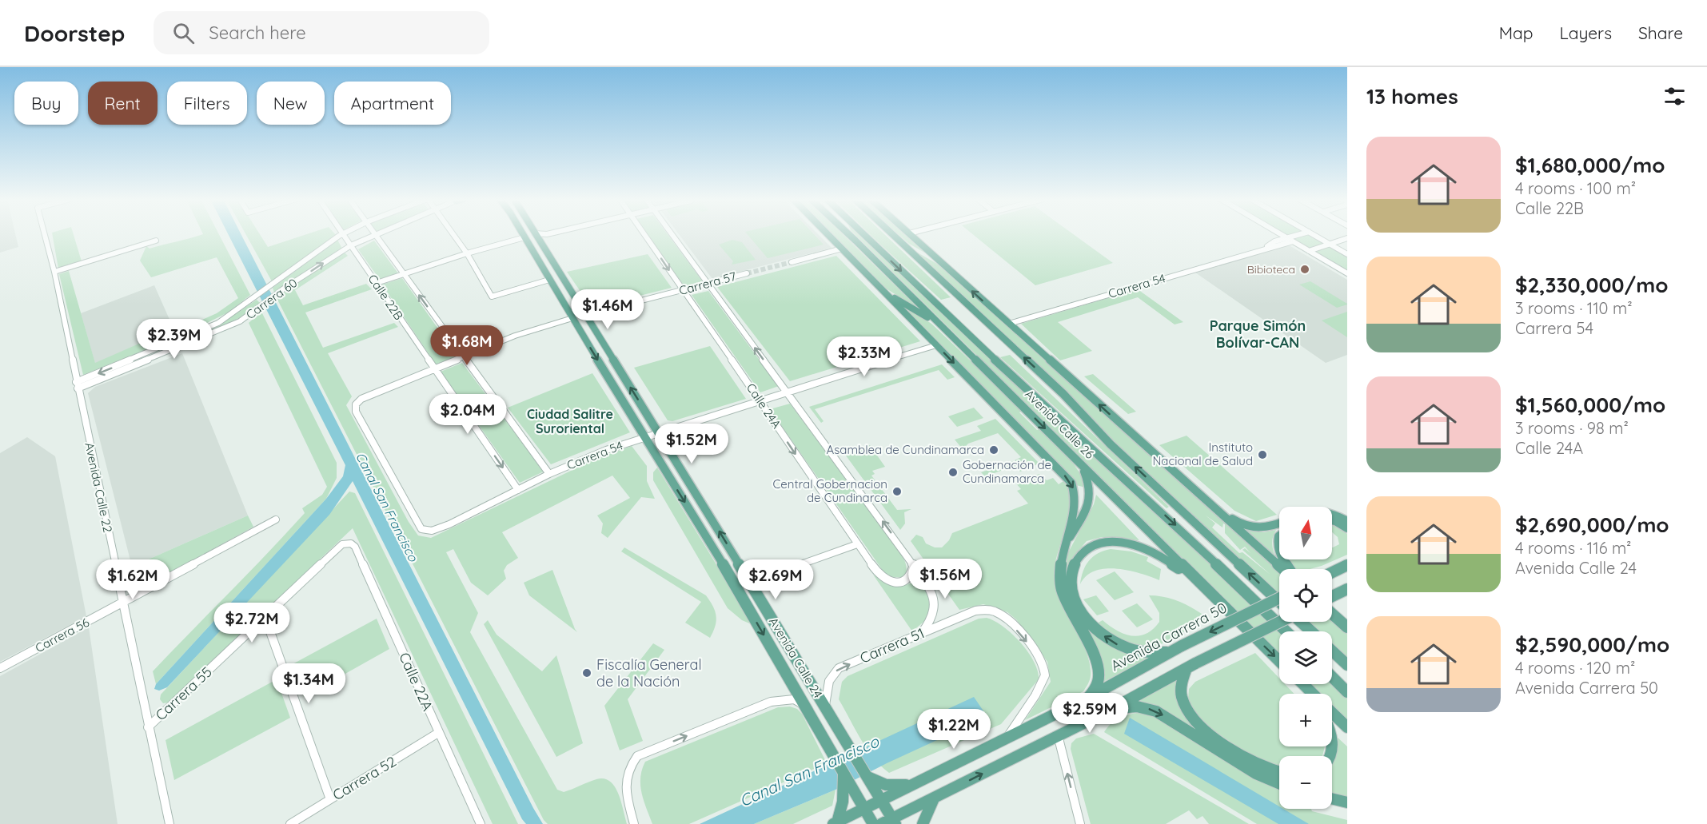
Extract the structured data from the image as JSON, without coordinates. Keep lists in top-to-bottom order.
{
  "streets": {
    "main road": ["Avenida Calle 26", "Avenida Carrera 50", "Avenida Calle 24"],
    "street": [
      "Carrera 57",
      "Carrera 54",
      "Calle 22B",
      "Carrera 60",
      "Calle 24A",
      "Avenida Calle 22",
      "Carrera 56",
      "Carrera 51",
      "Calle 22A",
      "Carrera 55",
      "Carrera 52"
    ]
  },
  "crossings": [
    ["Carrera 57", "Calle 24A"],
    ["Carrera 57", "Avenida Calle 24"],
    ["Carrera 54", "Calle 22B"],
    ["Carrera 54", "Calle 24A"],
    ["Carrera 54", "Avenida Calle 24"],
    ["Calle 22B", "Carrera 60"],
    ["Carrera 60", "Avenida Calle 22"],
    ["Avenida Calle 22", "Carrera 56"],
    ["Avenida Calle 22", "Carrera 55"],
    ["Avenida Carrera 50", "Carrera 51"],
    ["Avenida Carrera 50", "Avenida Calle 24"],
    ["Carrera 51", "Avenida Calle 24"],
    ["Calle 22A", "Carrera 55"],
    ["Calle 22A", "Carrera 52"]
  ],
  "districts": ["Parque Simón Bolívar-CAN", "Ciudad Salitre Suroriental"],
  "water": ["Canal San Francisco"],
  "places": [
    "Bibioteca",
    "Asamblea de Cundinamarca",
    "Instituto Nacional de Salud",
    "Gobernación de Cundinamarca",
    "Central Gobernacion de Cundinarca",
    "Fiscalía General de la Nación"
  ],
  "north": "top",
  "page": {
    "header": "Doorstep",
    "search": "Search here",
    "nav": ["Map", "Layers", "Share"],
    "heading": "13 homes",
    "chip": [
      "Buy",
      "Rent",
      "Filters",
      "New",
      "Apartment"
    ],
    "list": [
      {
        "name": "$1,680,000/mo",
        "note": "4 rooms · 100 m² · Calle 22B"
      },
      {
        "name": "$2,330,000/mo",
        "note": "3 rooms · 110 m² · Carrera 54"
      },
      {
        "name": "$1,560,000/mo",
        "note": "3 rooms · 98 m² · Calle 24A"
      },
      {
        "name": "$2,690,000/mo",
        "note": "4 rooms · 116 m² · Avenida Calle 24"
      },
      {
        "name": "$2,590,000/mo",
        "note": "4 rooms · 120 m² · Avenida Carrera 50"
      }
    ],
    "price": [
      "$1.46M",
      "$2.39M",
      "$1.68M",
      "$2.33M",
      "$2.04M",
      "$1.52M",
      "$1.56M",
      "$1.62M",
      "$2.69M",
      "$2.72M",
      "$1.34M",
      "$2.59M",
      "$1.22M"
    ],
    "map_buttons": ["+", "−"]
  }
}
